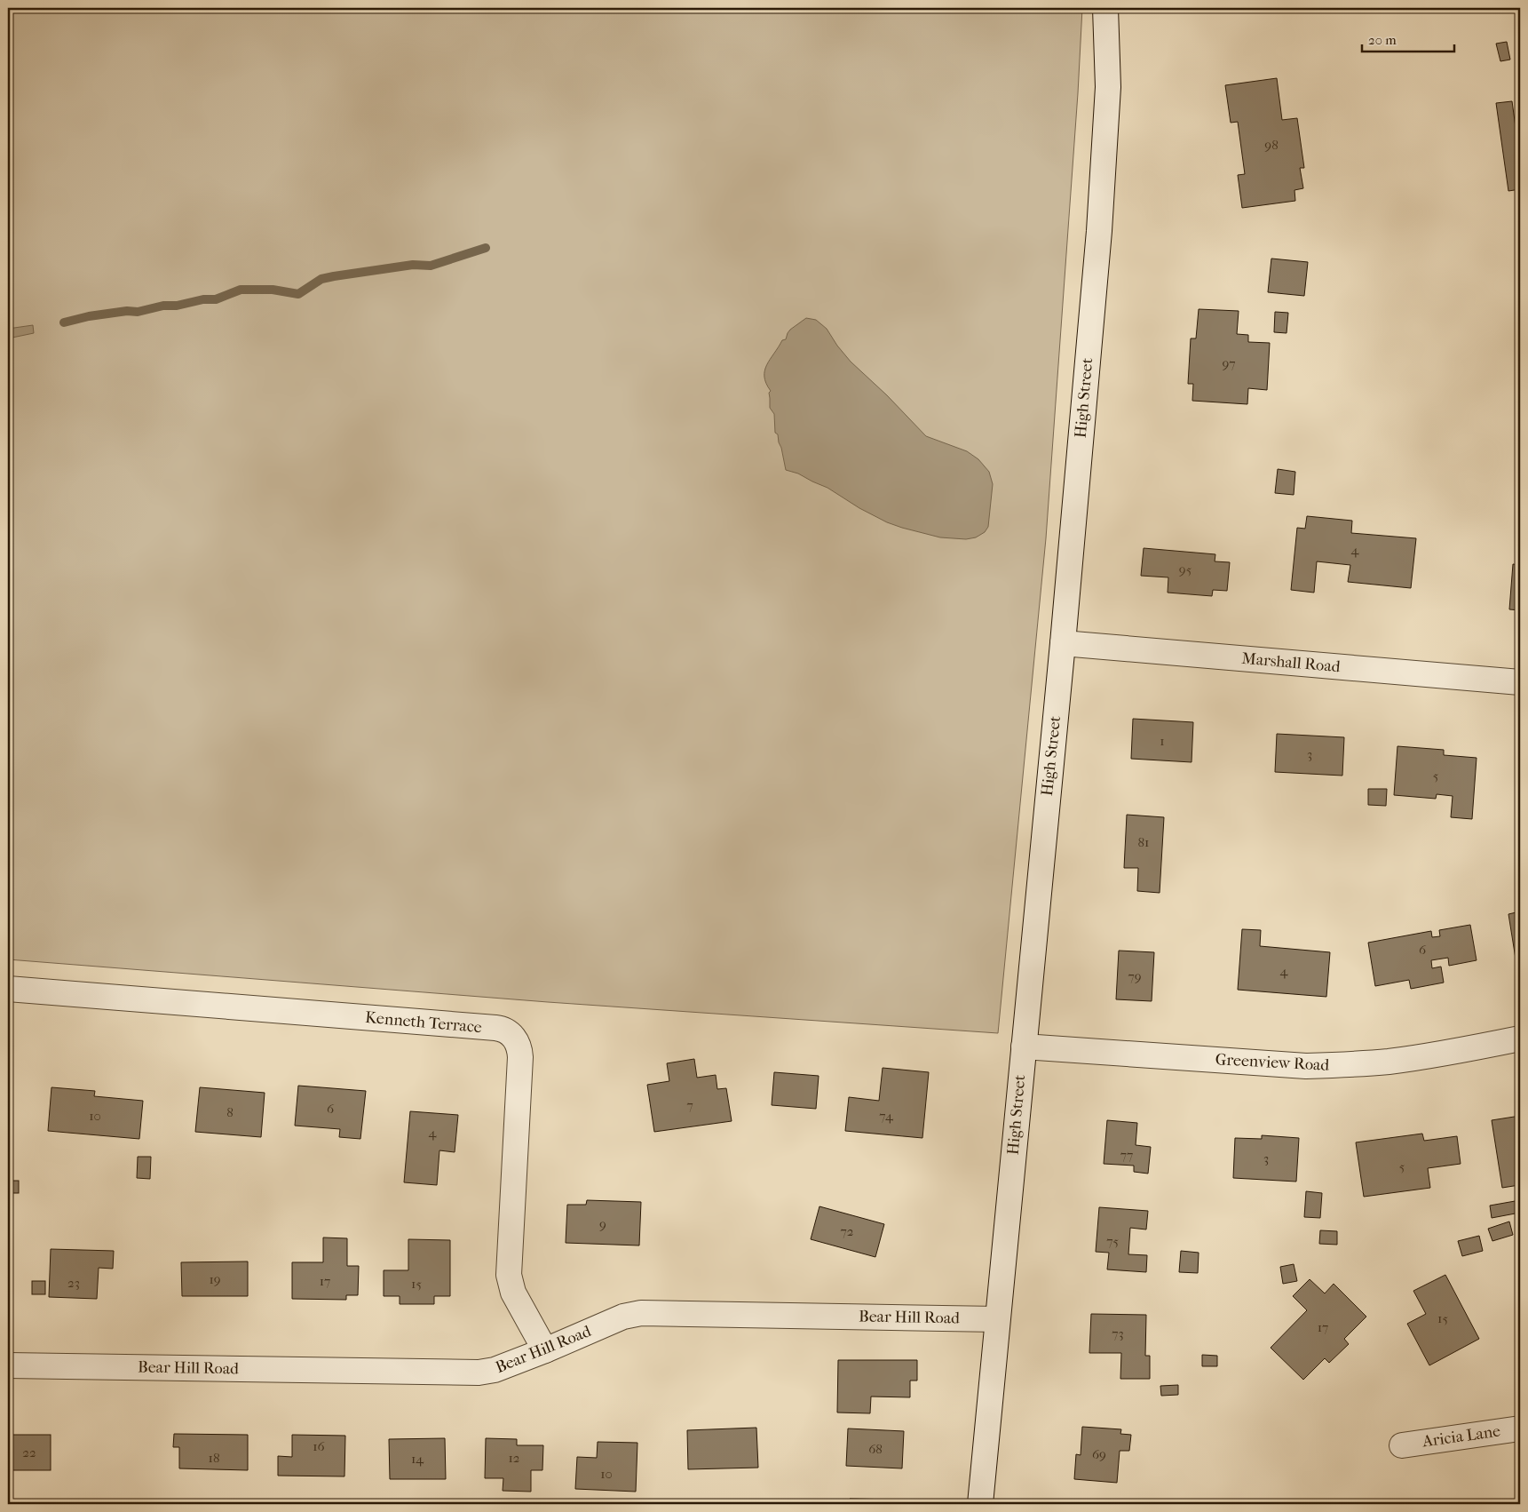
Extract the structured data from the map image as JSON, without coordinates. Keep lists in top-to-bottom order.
{
  "streets": {
    "street": [
      "High Street",
      "Marshall Road",
      "Kenneth Terrace",
      "Greenview Road",
      "Bear Hill Road",
      "Aricia Lane"
    ]
  },
  "crossings": [
    ["High Street", "Marshall Road"],
    ["High Street", "Greenview Road"],
    ["High Street", "Bear Hill Road"],
    ["Kenneth Terrace", "Bear Hill Road"]
  ],
  "house_numbers": [
    "98",
    "97",
    "4",
    "95",
    "1",
    "3",
    "5",
    "81",
    "6",
    "4",
    "79",
    "7",
    "6",
    "8",
    "10",
    "74",
    "4",
    "77",
    "3",
    "5",
    "9",
    "72",
    "75",
    "19",
    "17",
    "23",
    "15",
    "15",
    "17",
    "73",
    "16",
    "68",
    "22",
    "69",
    "18",
    "12",
    "14",
    "10"
  ],
  "scale_bar": "20 m"
}
